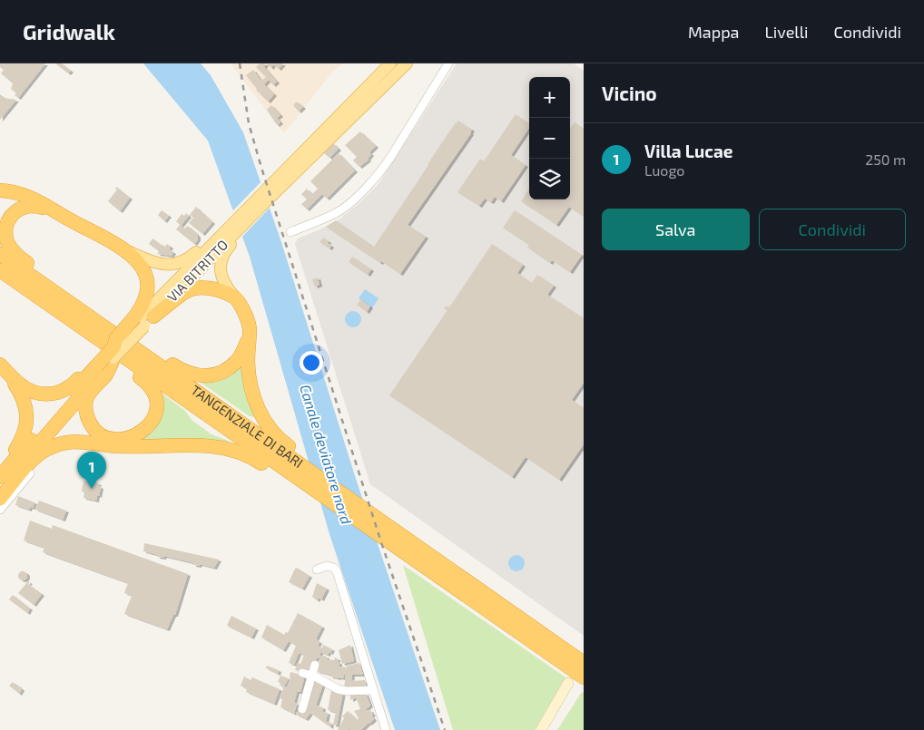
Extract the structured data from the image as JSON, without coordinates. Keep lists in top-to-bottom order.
{
  "streets": {
    "highway": ["TANGENZIALE DI BARI"],
    "main road": ["VIA BITRITTO"]
  },
  "water": ["Canale deviatore nord"],
  "page": {
    "header": "Gridwalk",
    "nav": ["Mappa", "Livelli", "Condividi"],
    "heading": "Vicino",
    "map_buttons": ["+", "−"],
    "list": [
      {
        "mark": "1",
        "name": "Villa Lucae",
        "note": "Luogo",
        "value": "250 m"
      }
    ],
    "buttons": ["Salva", "Condividi"],
    "pins": "1"
  }
}
